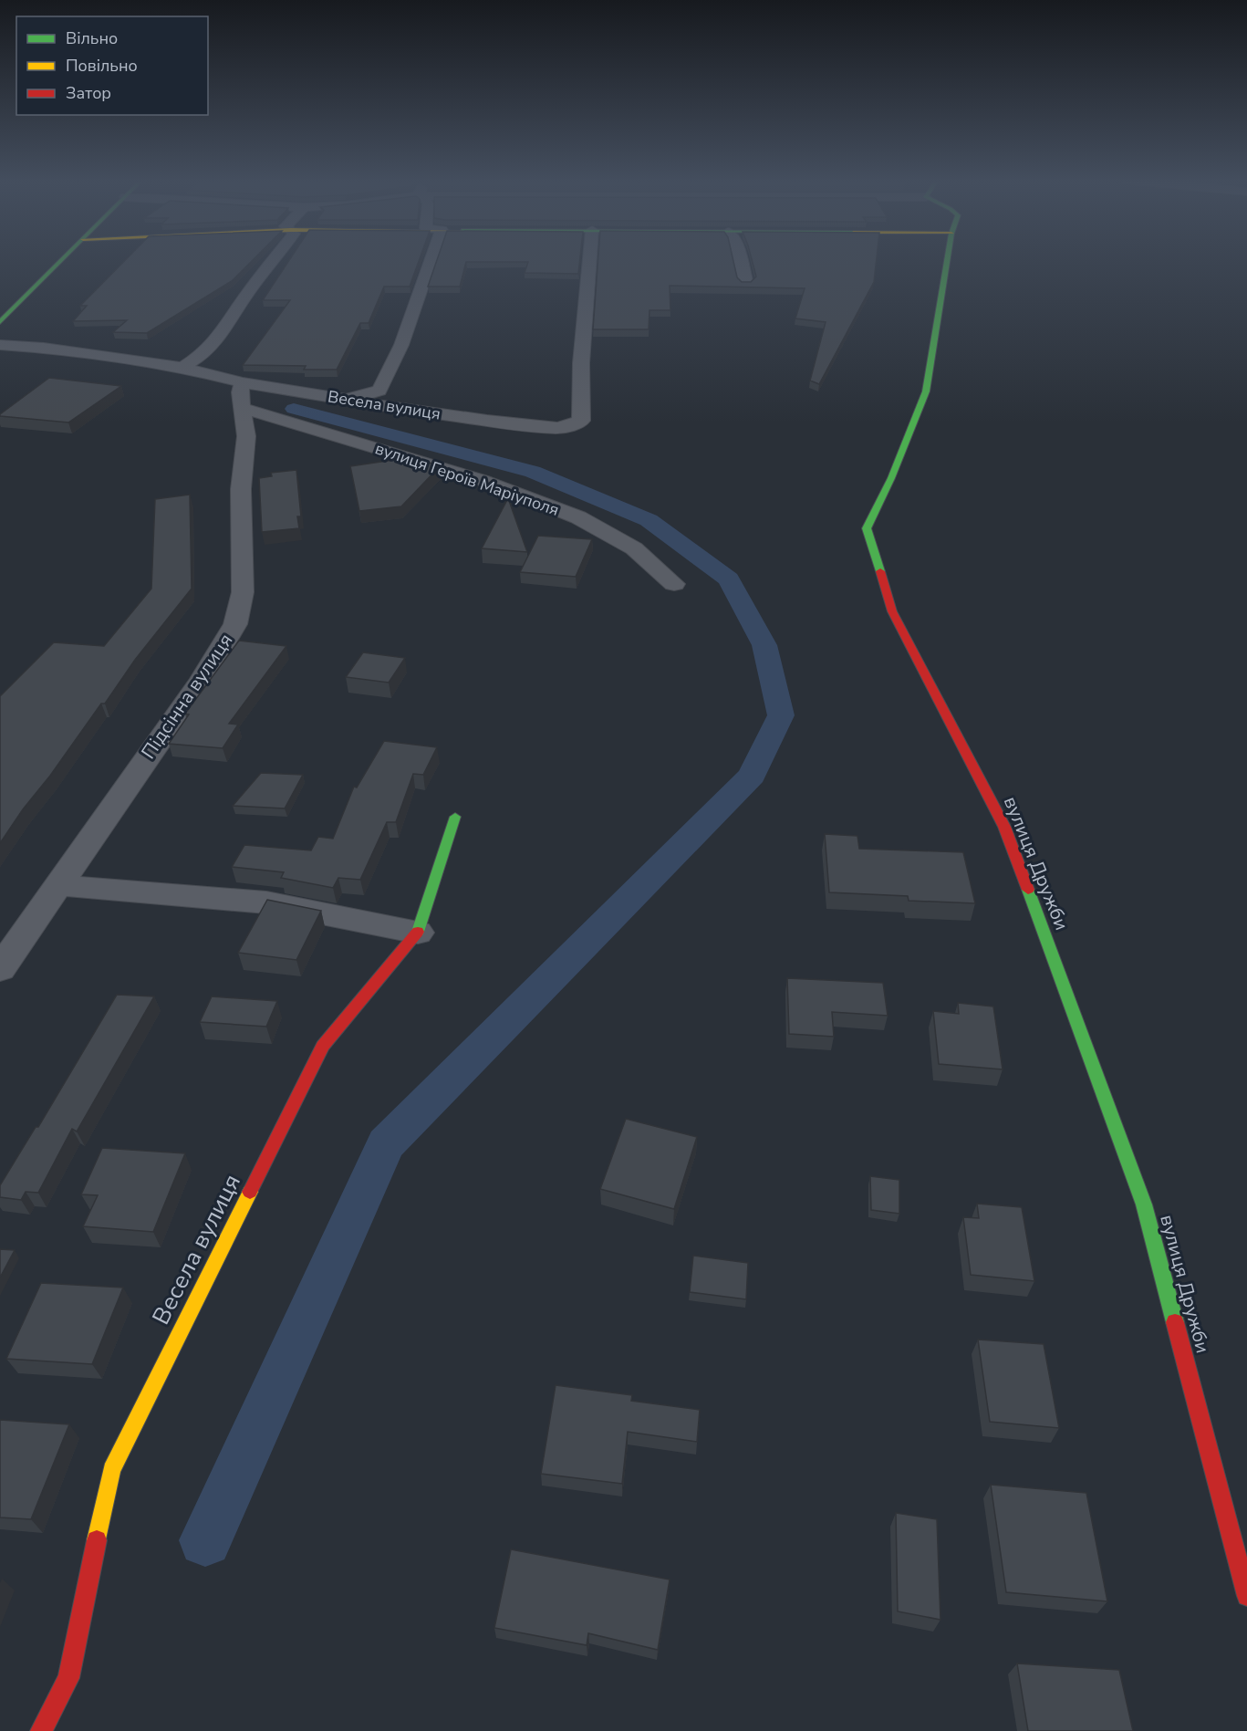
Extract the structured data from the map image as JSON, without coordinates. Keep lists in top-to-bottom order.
{
  "streets": {
    "street": [
      "Весела вулиця",
      "вулиця Героїв Маріуполя",
      "Підсінна вулиця",
      "вулиця Дружби"
    ]
  },
  "crossings": [
    ["Весела вулиця", "Підсінна вулиця"],
    ["вулиця Героїв Маріуполя", "Підсінна вулиця"]
  ],
  "legend": ["Вільно", "Повільно", "Затор"]
}
